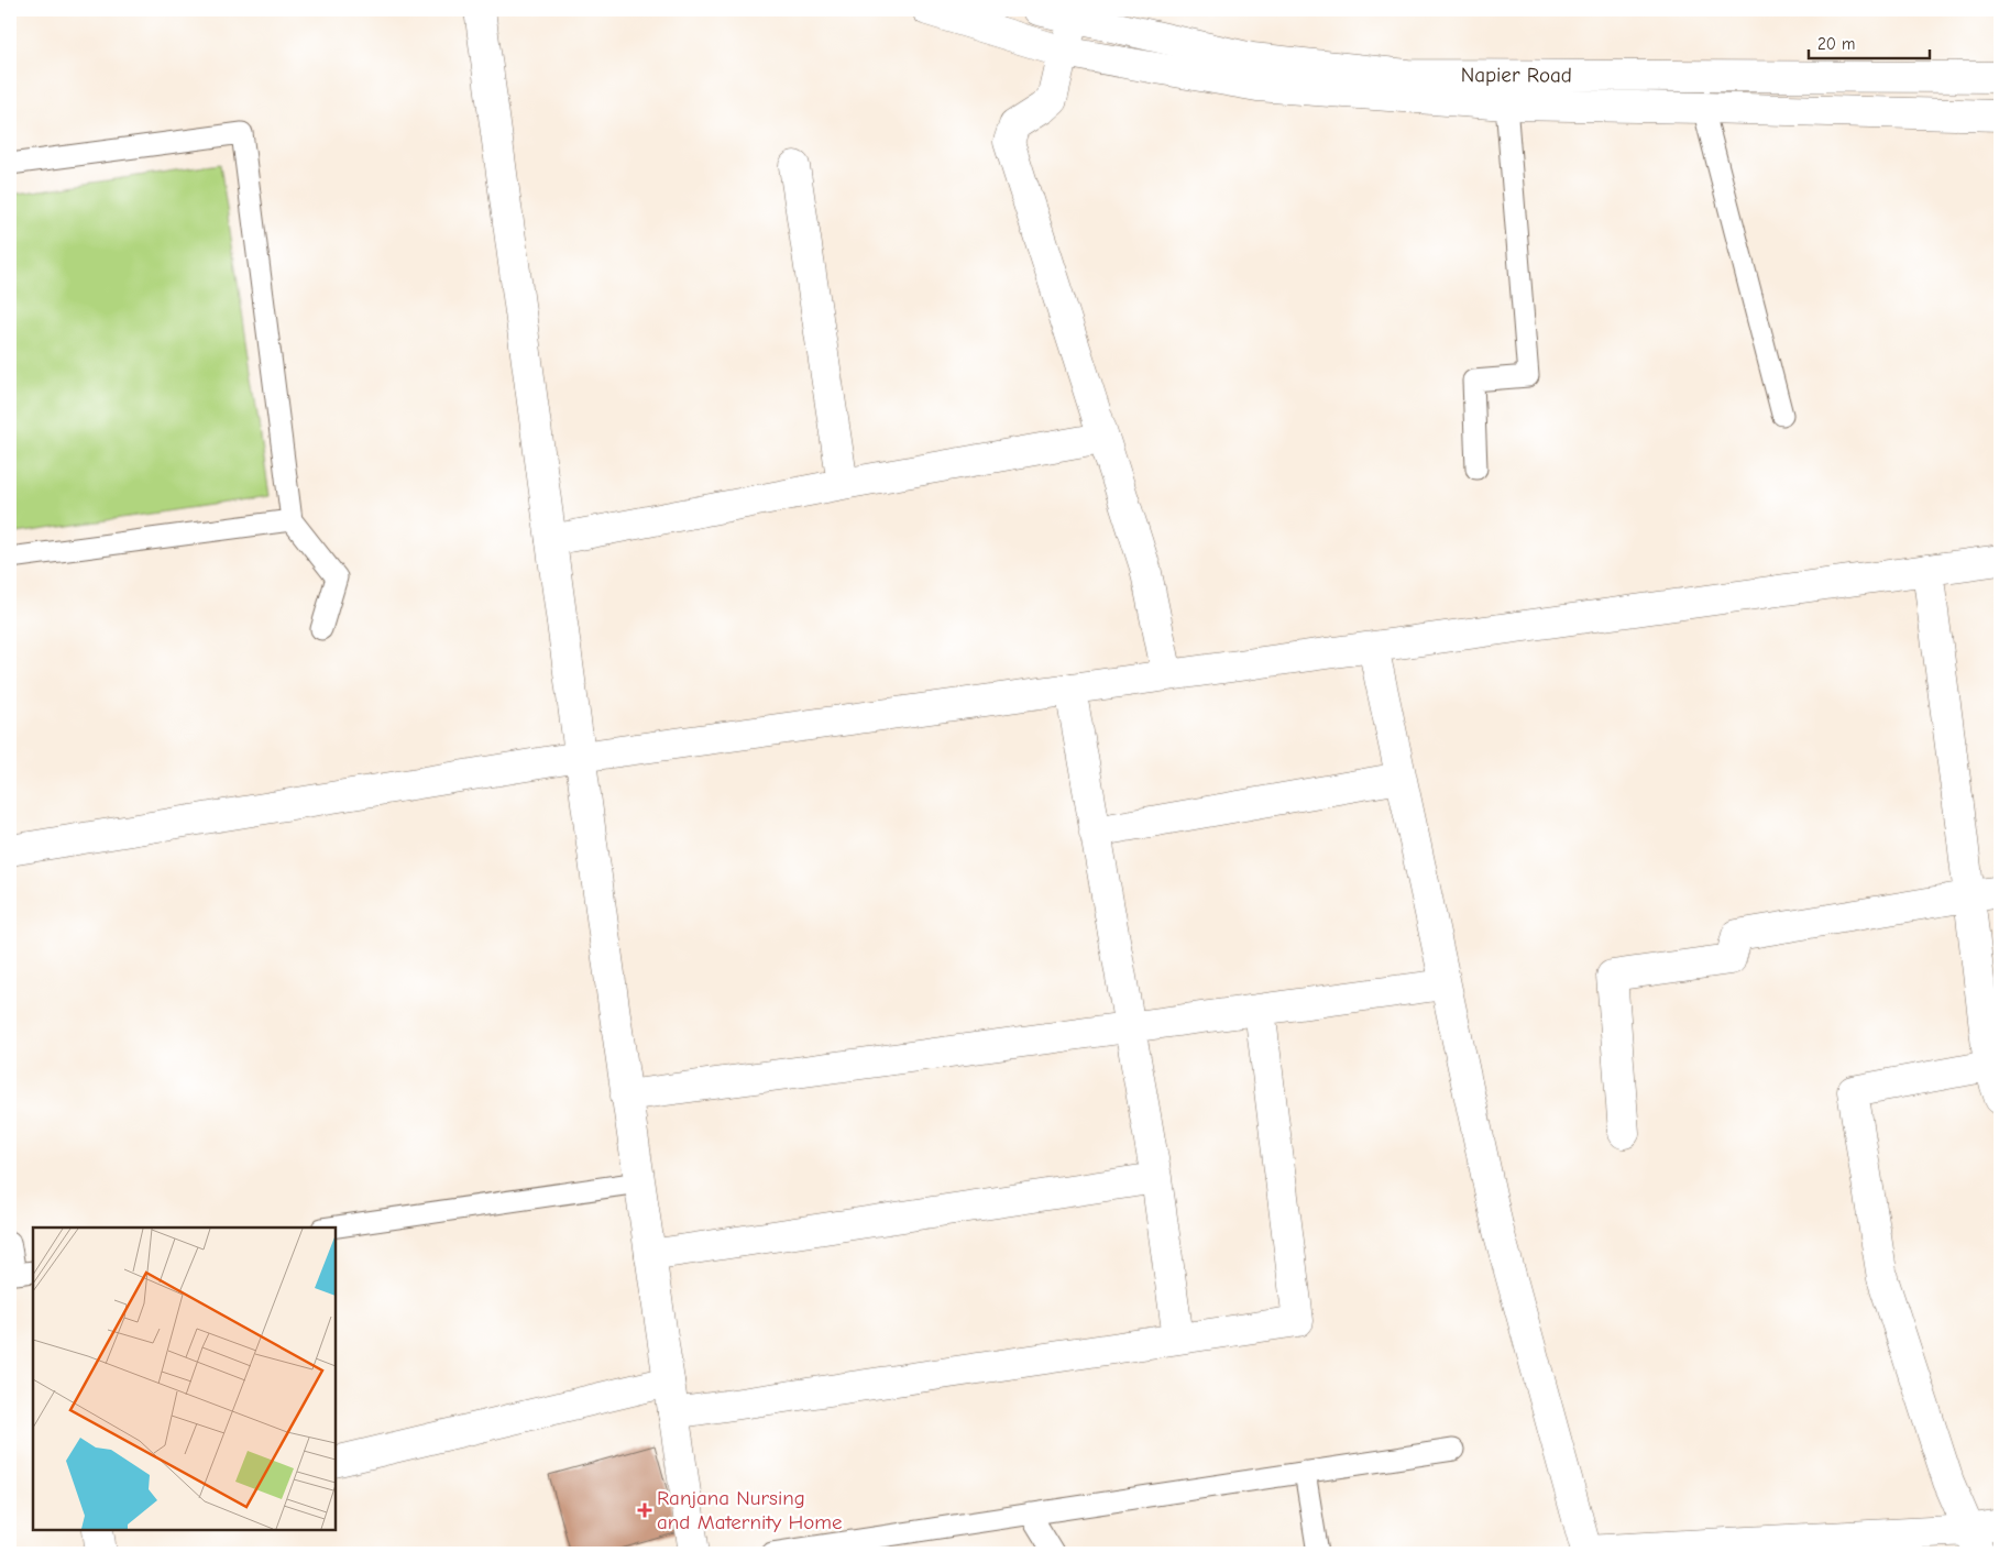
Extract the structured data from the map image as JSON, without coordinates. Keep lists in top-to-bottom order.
{
  "streets": {
    "street": ["Napier Road"]
  },
  "places": {
    "health": ["Ranjana Nursing and Maternity Home"]
  },
  "scale_bar": "20 m"
}
